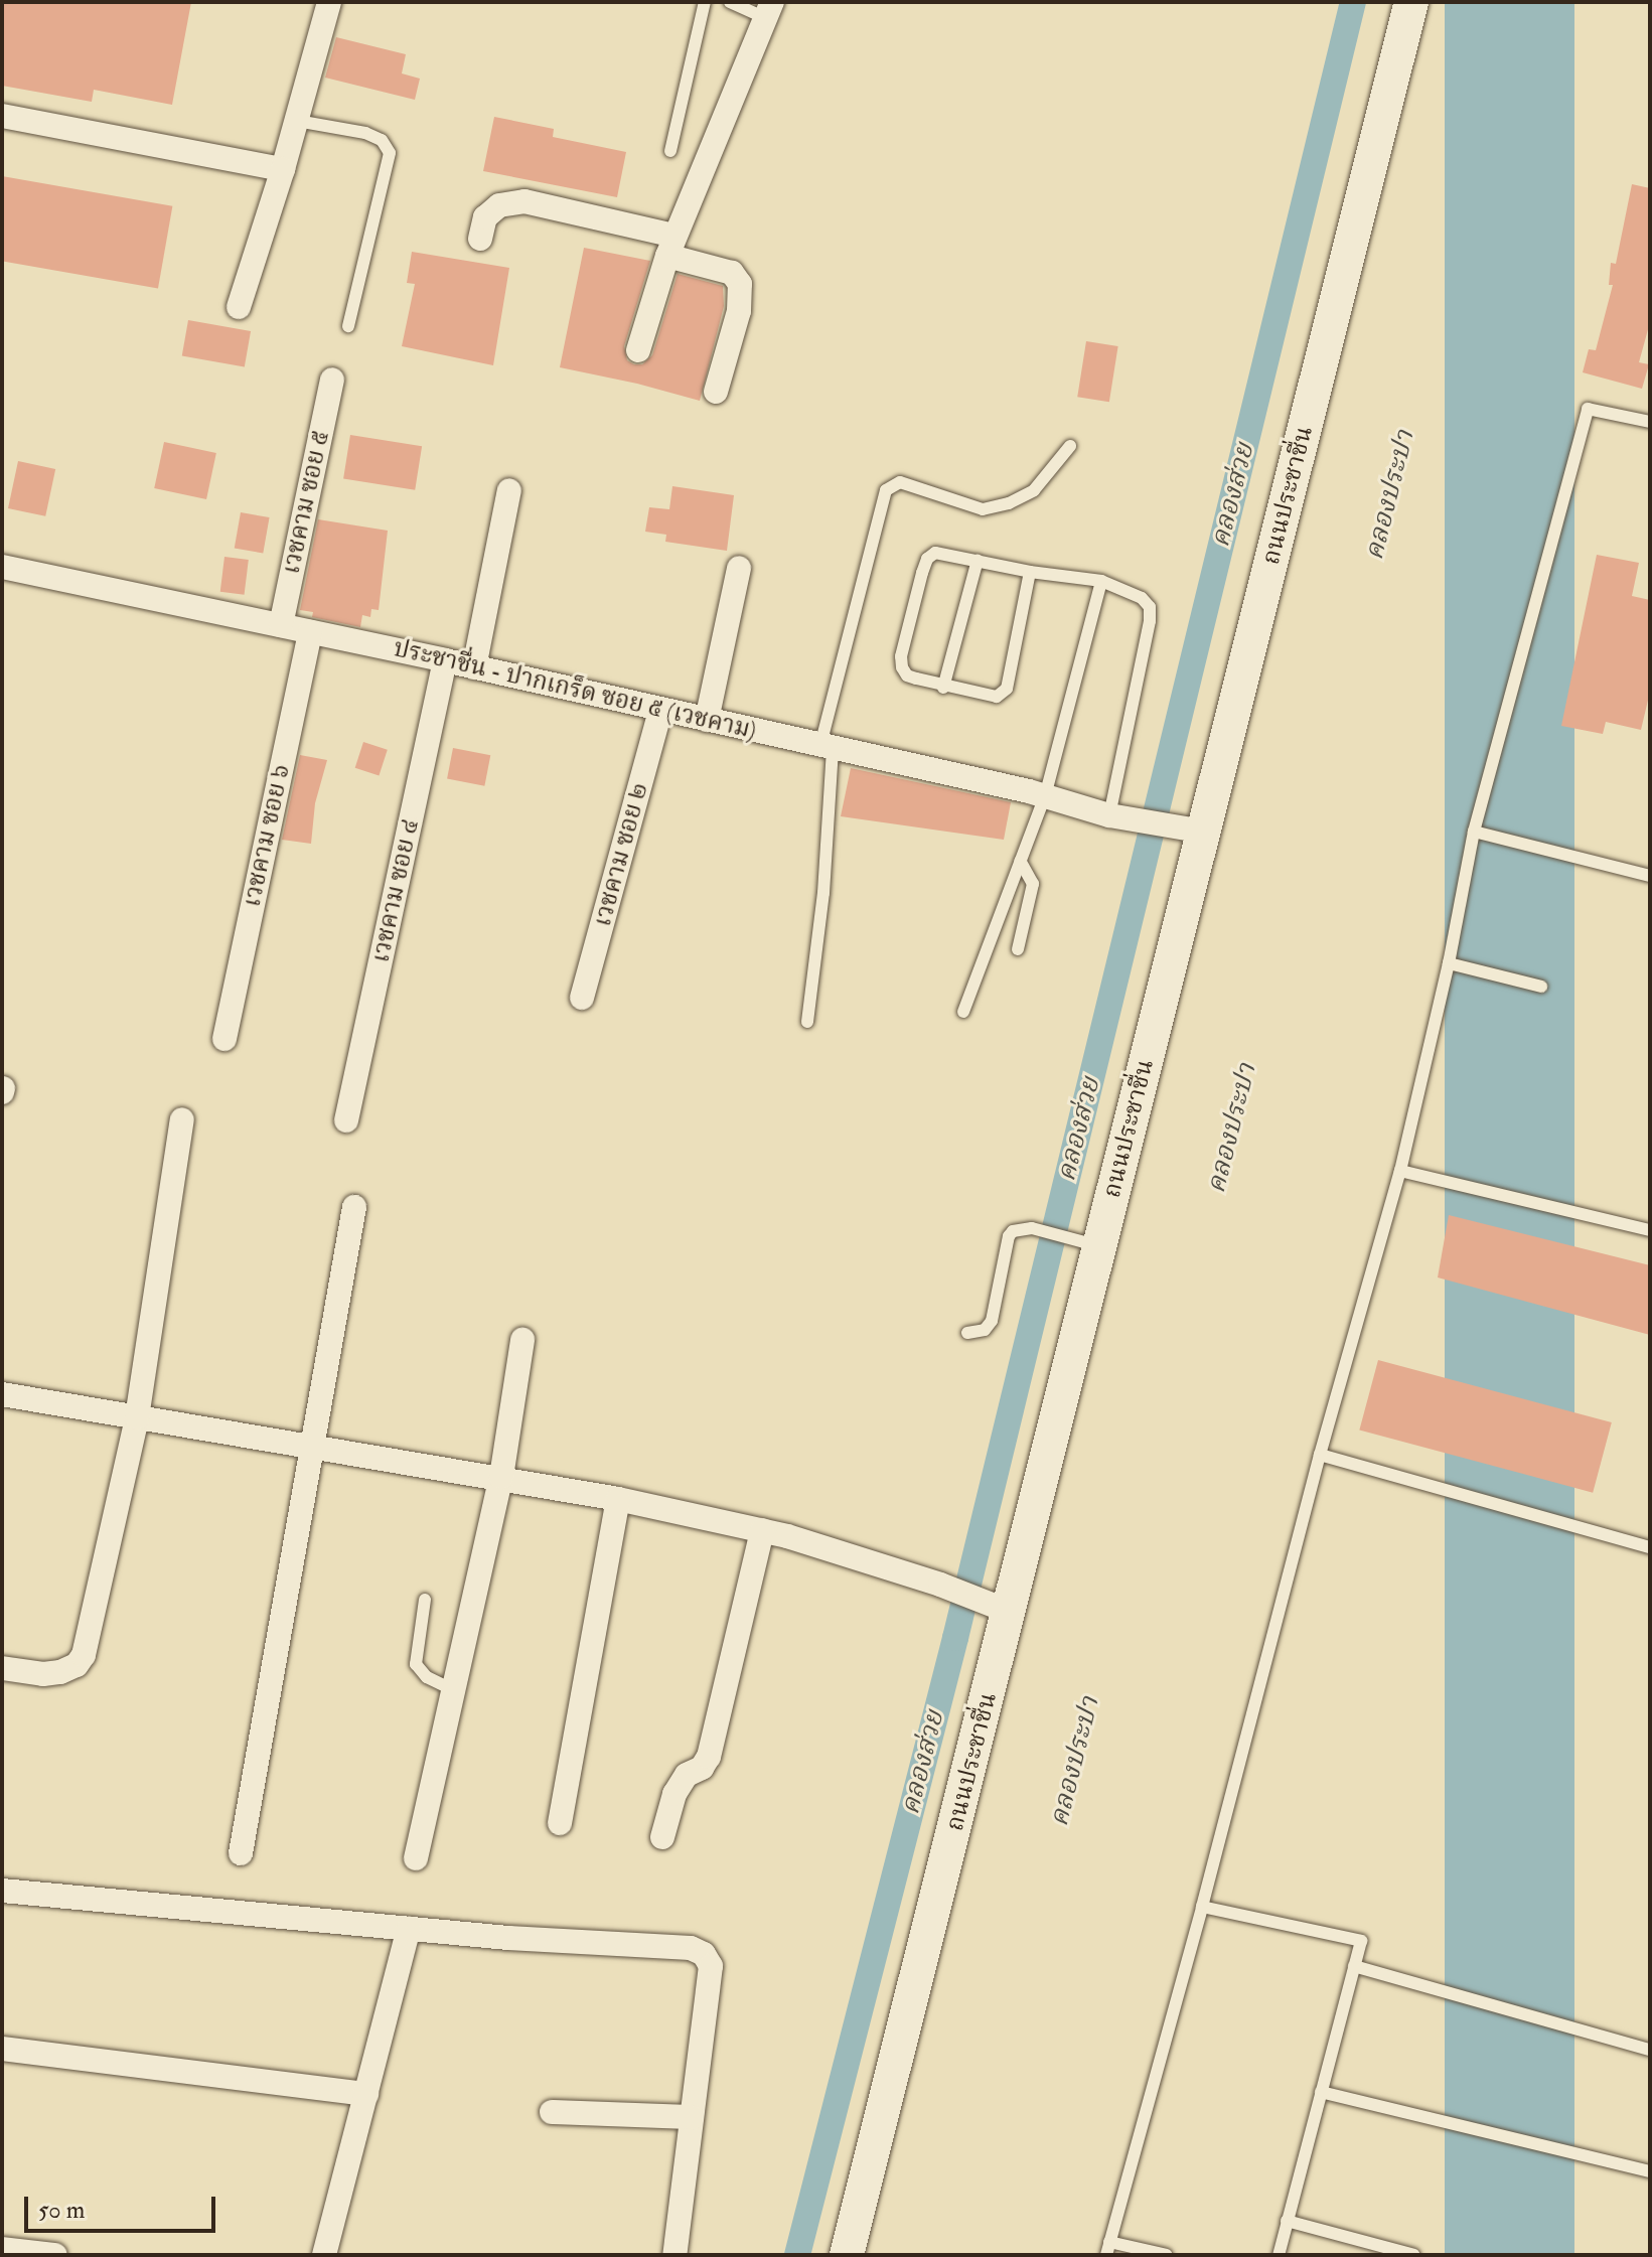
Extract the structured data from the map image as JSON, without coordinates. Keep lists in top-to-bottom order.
{
  "streets": {
    "main road": ["ถนนประชาชื่น"],
    "street": [
      "เวชคาม ซอย ๕",
      "ประชาชื่น - ปากเกร็ด ซอย ๕ (เวชคาม)",
      "เวชคาม ซอย ๖",
      "เวชคาม ซอย ๒",
      "เวชคาม ซอย ๔"
    ]
  },
  "crossings": [
    ["ถนนประชาชื่น", "ประชาชื่น - ปากเกร็ด ซอย ๕ (เวชคาม)"],
    ["เวชคาม ซอย ๕", "ประชาชื่น - ปากเกร็ด ซอย ๕ (เวชคาม)"],
    ["ประชาชื่น - ปากเกร็ด ซอย ๕ (เวชคาม)", "เวชคาม ซอย ๖"],
    ["ประชาชื่น - ปากเกร็ด ซอย ๕ (เวชคาม)", "เวชคาม ซอย ๒"],
    ["ประชาชื่น - ปากเกร็ด ซอย ๕ (เวชคาม)", "เวชคาม ซอย ๔"]
  ],
  "water": ["คลองส่วย", "คลองประปา"],
  "scale_bar": "50 m"
}
